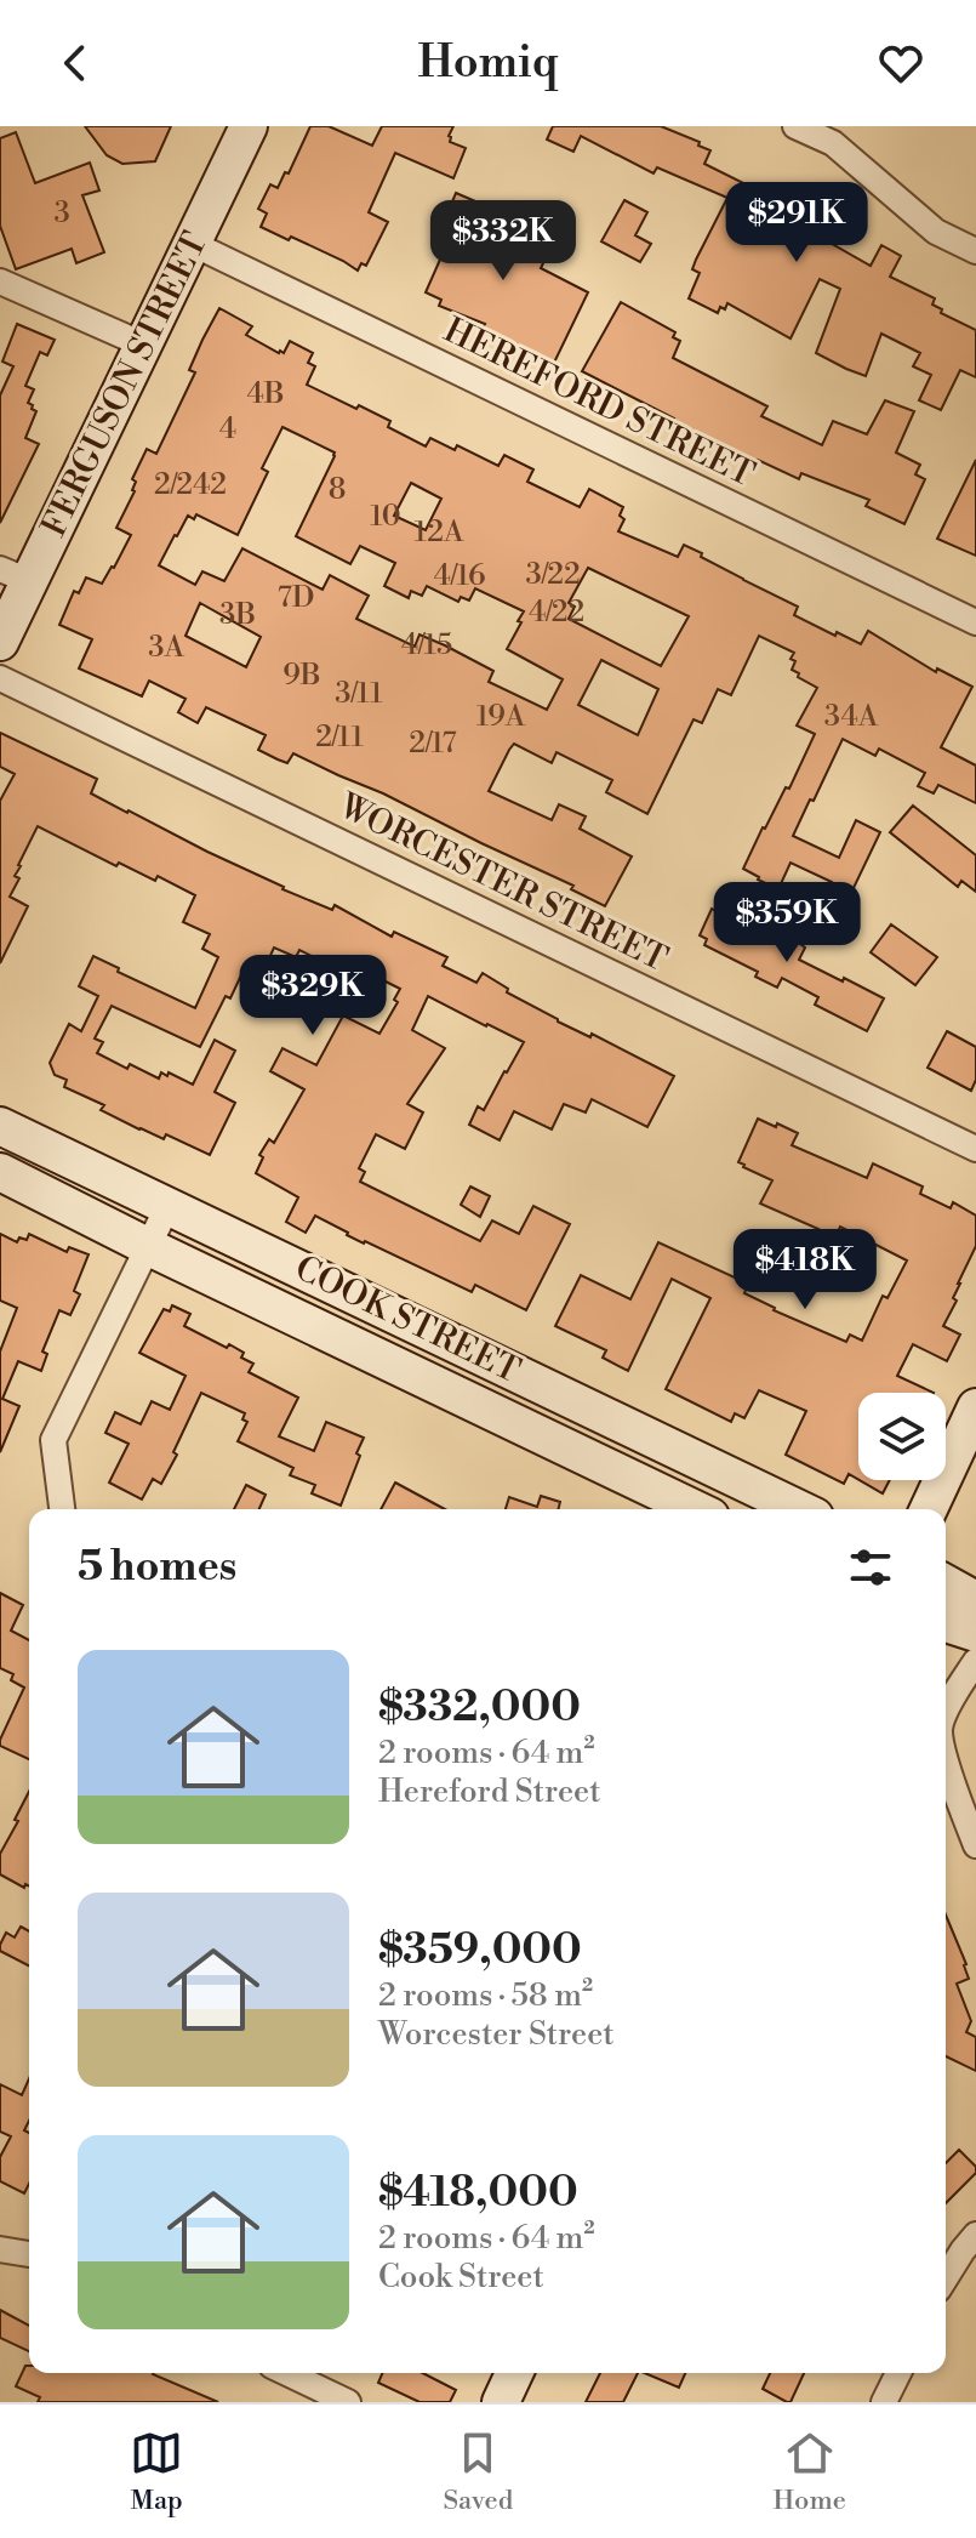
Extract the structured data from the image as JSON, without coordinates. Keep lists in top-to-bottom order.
{
  "streets": {
    "street": [
      "FERGUSON STREET",
      "HEREFORD STREET",
      "WORCESTER STREET",
      "COOK STREET"
    ]
  },
  "crossings": [
    ["FERGUSON STREET", "HEREFORD STREET"]
  ],
  "house_numbers": [
    "3",
    "4B",
    "4",
    "2/242",
    "8",
    "10",
    "12A",
    "3/22",
    "4/16",
    "7D",
    "4/22",
    "3B",
    "4/15",
    "3A",
    "9B",
    "3/11",
    "19A",
    "34A",
    "2/11",
    "2/17"
  ],
  "page": {
    "header": "Homiq",
    "price": [
      "$291K",
      "$332K",
      "$359K",
      "$329K",
      "$418K"
    ],
    "heading": "5 homes",
    "list": [
      {
        "name": "$332,000",
        "note": "2 rooms · 64 m² · Hereford Street"
      },
      {
        "name": "$359,000",
        "note": "2 rooms · 58 m² · Worcester Street"
      },
      {
        "name": "$418,000",
        "note": "2 rooms · 64 m² · Cook Street"
      }
    ],
    "tabs": ["Map", "Saved", "Home"]
  }
}
